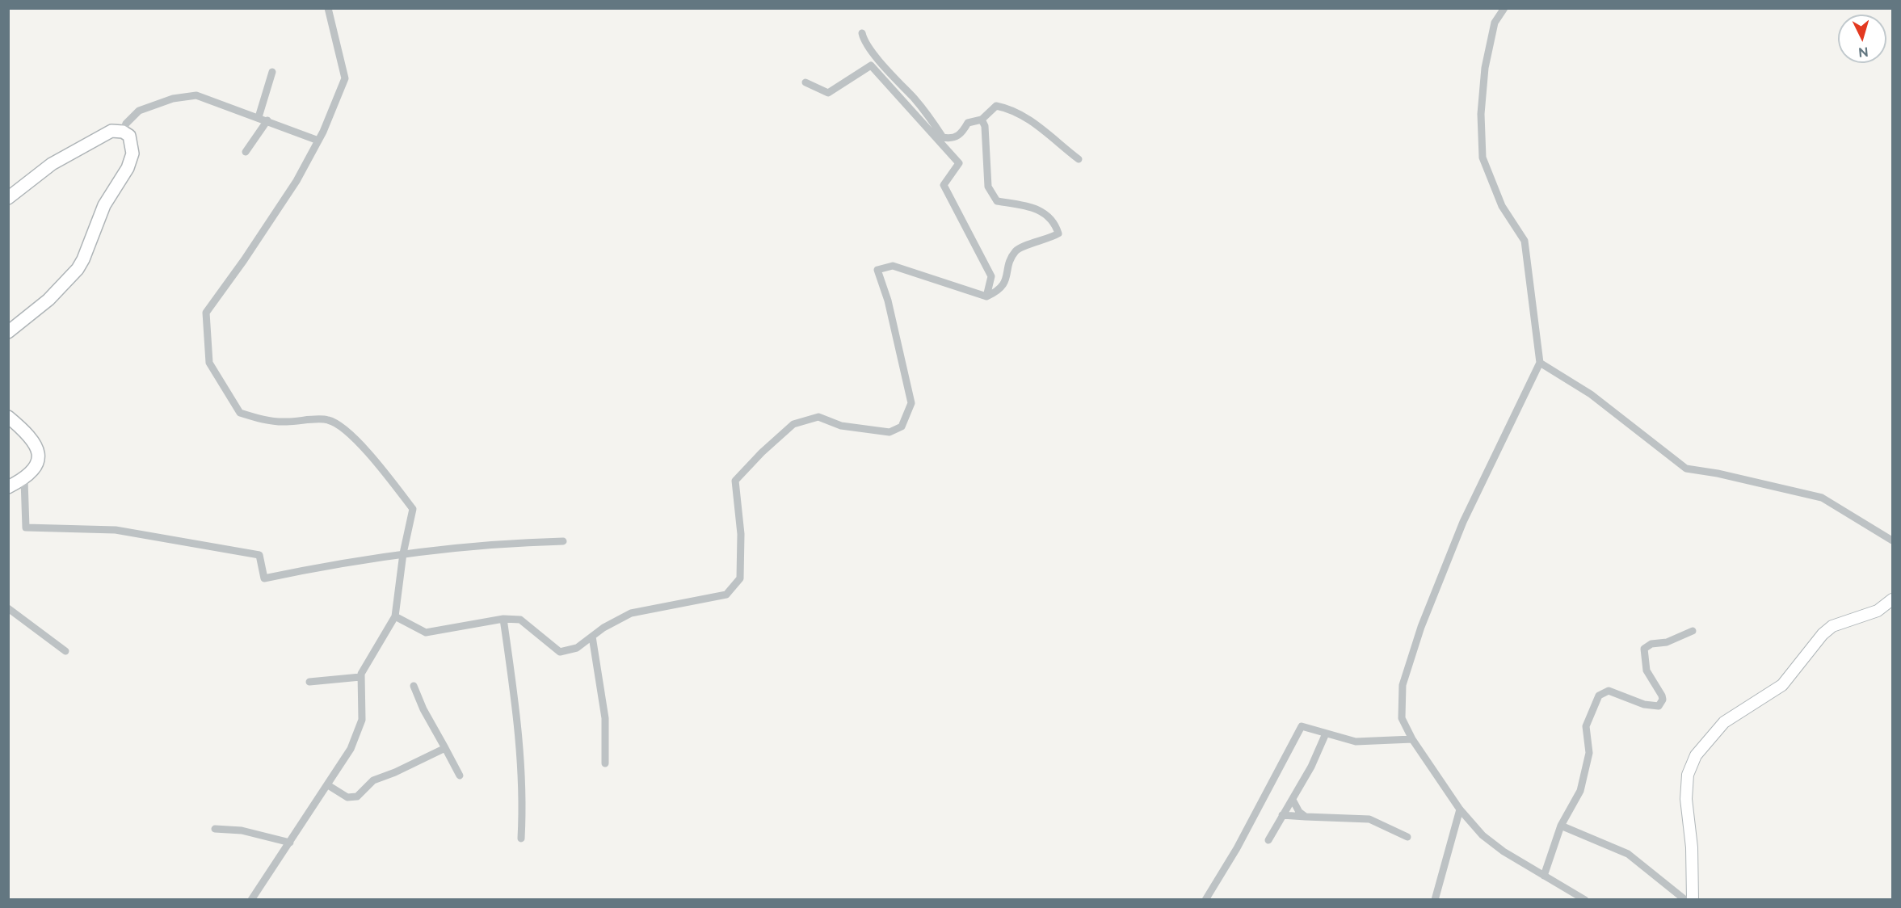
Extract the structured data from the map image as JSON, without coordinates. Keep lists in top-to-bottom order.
{
  "north": "bottom"
}
